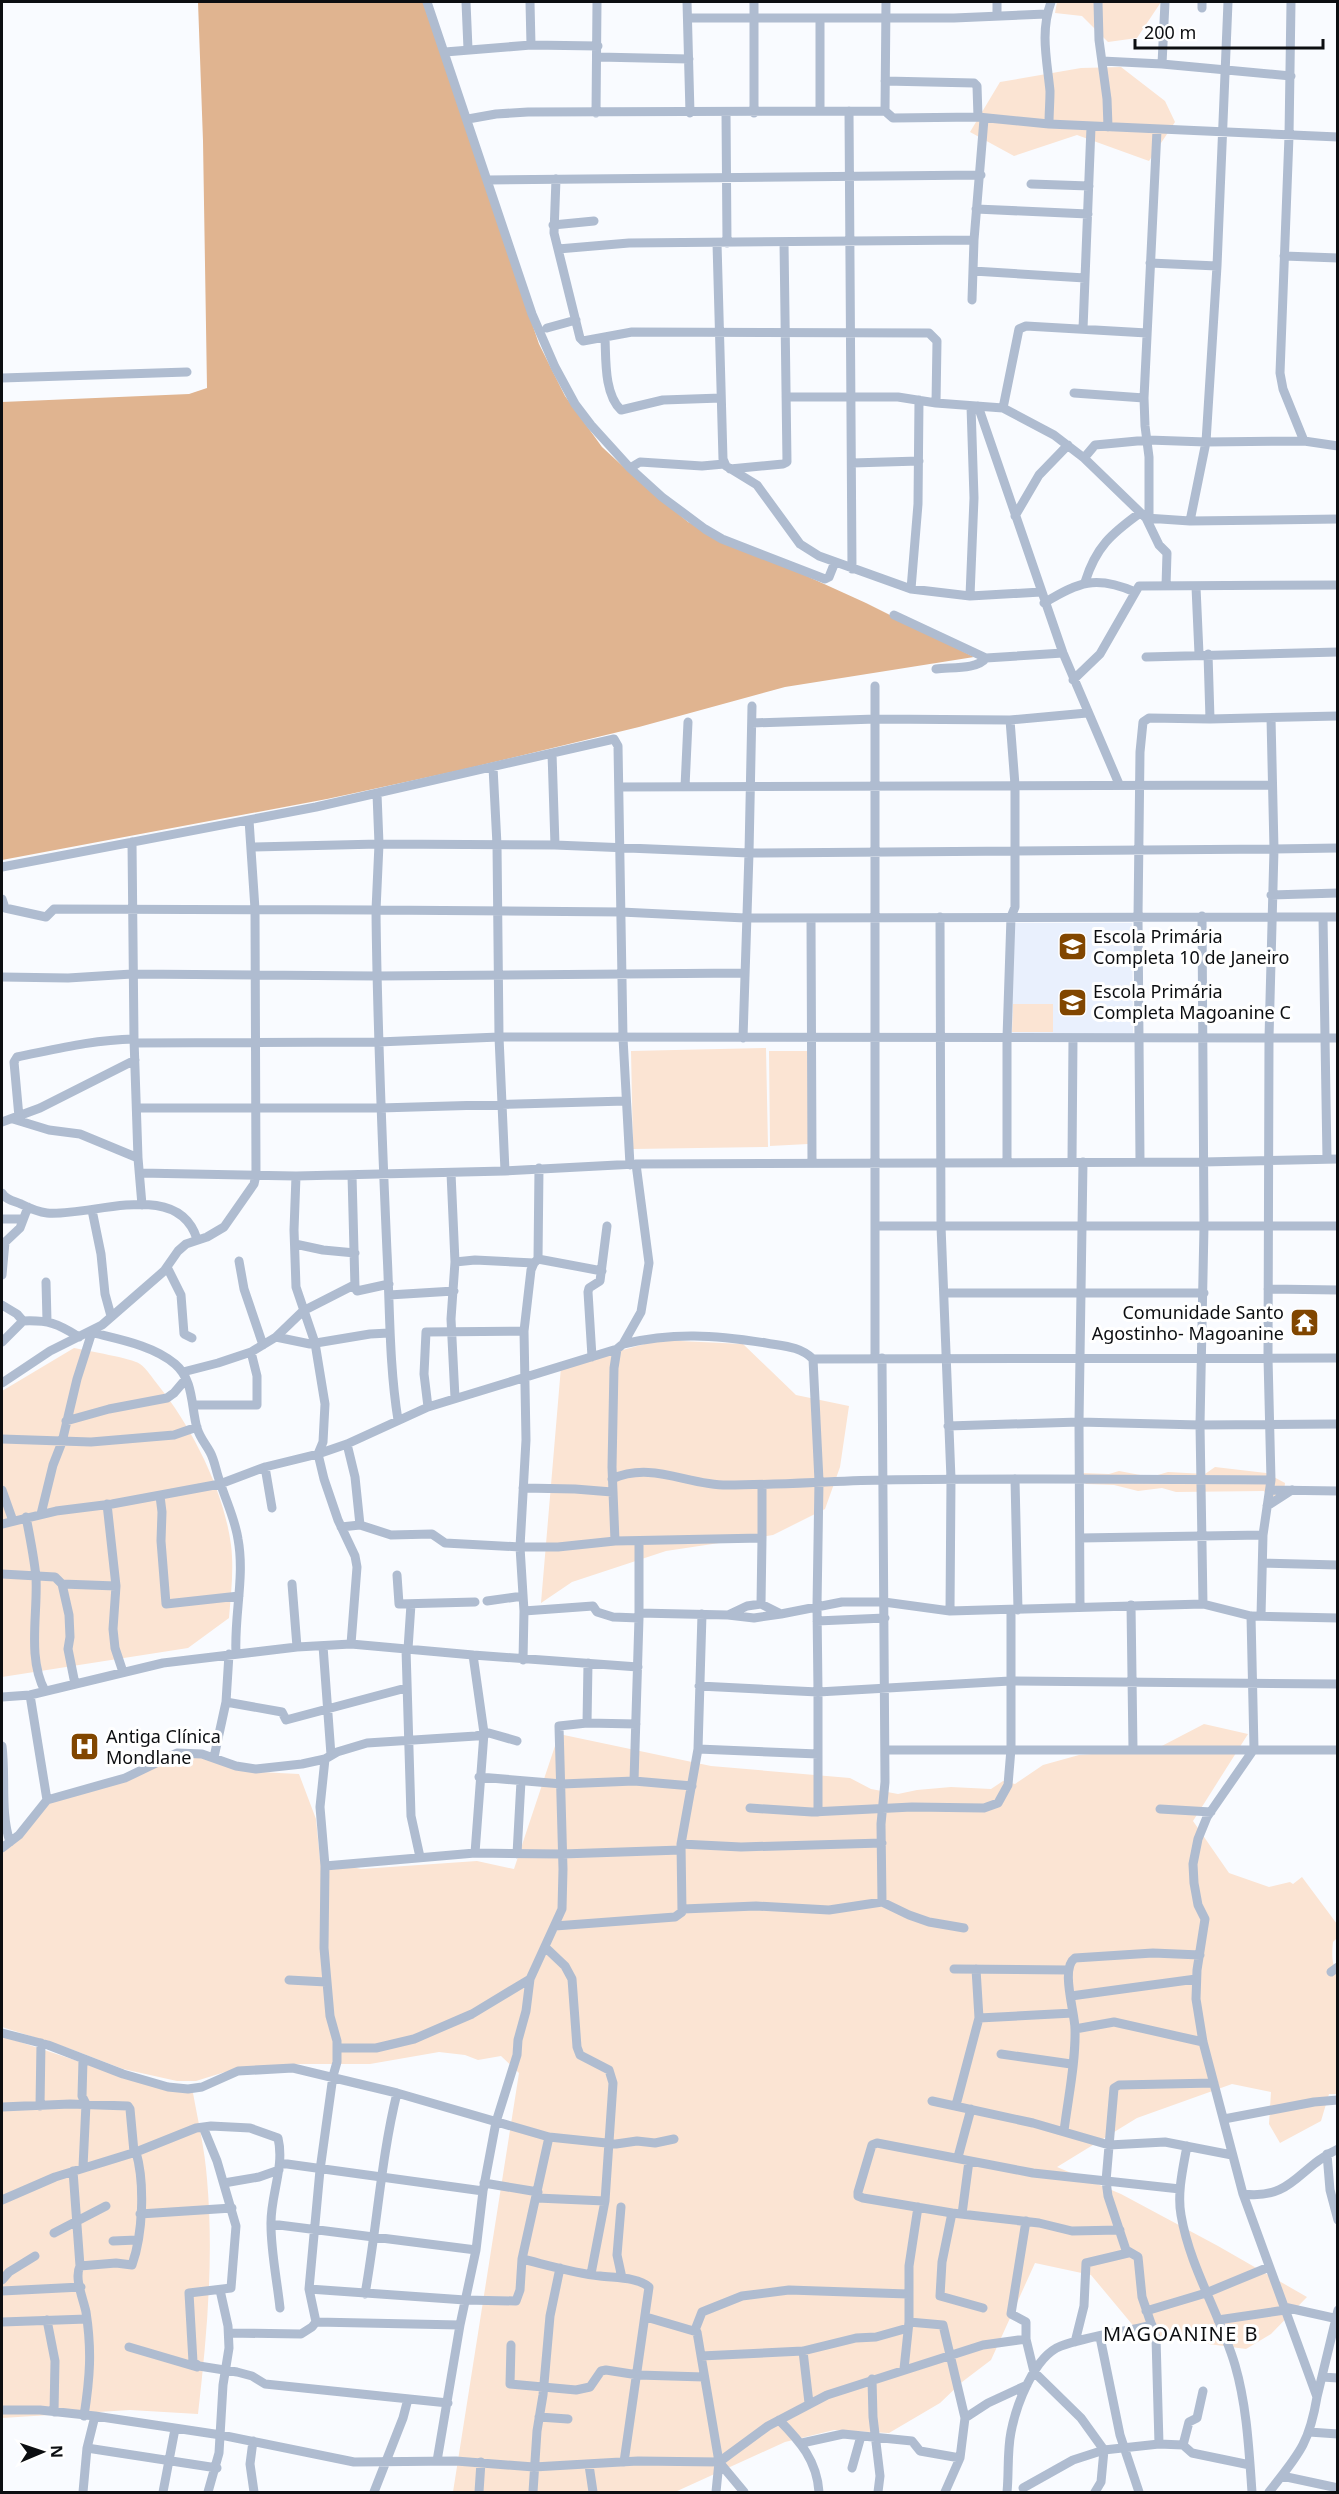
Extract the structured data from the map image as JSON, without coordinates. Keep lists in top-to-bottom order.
{
  "districts": ["MAGOANINE B"],
  "places": {
    "school or university": ["Escola Primária Completa 10 de Janeiro", "Escola Primária Completa Magoanine C"],
    "temple": ["Comunidade Santo Agostinho- Magoanine"],
    "hospital": ["Antiga Clínica Mondlane"]
  },
  "scale_bar": "200 m",
  "north": "right"
}
